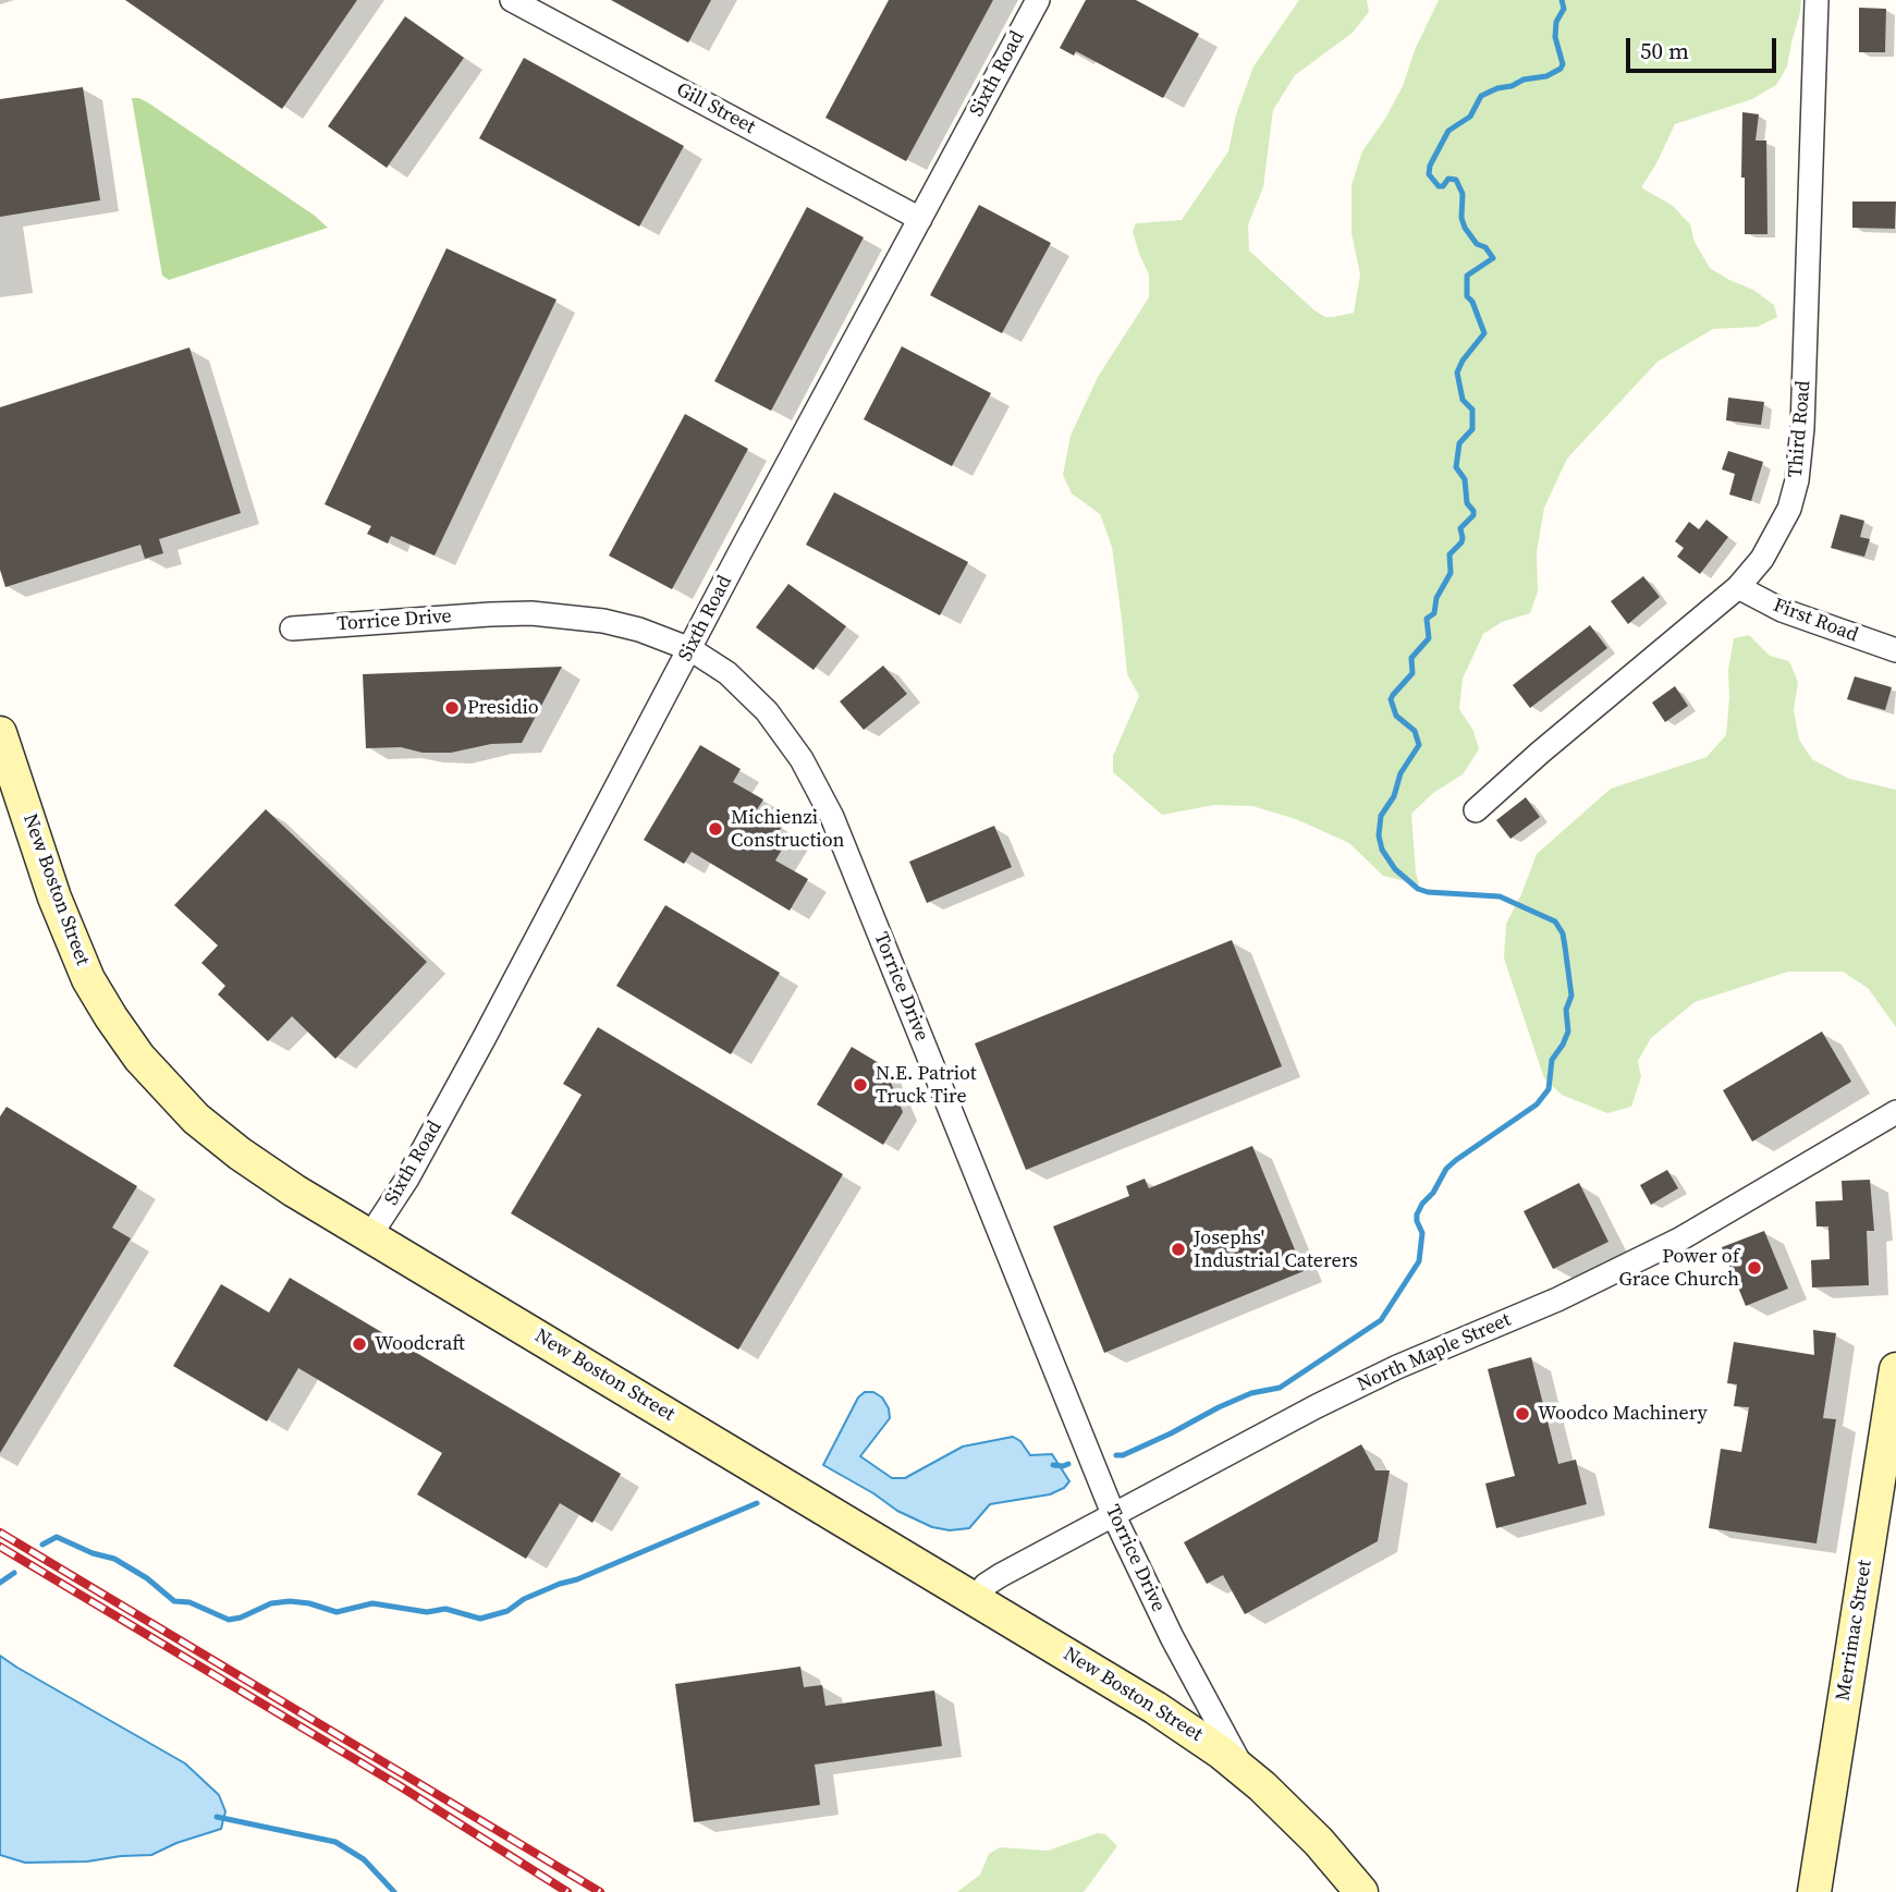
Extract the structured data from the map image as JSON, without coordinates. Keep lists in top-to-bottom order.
{
  "streets": {
    "main road": ["New Boston Street", "Merrimac Street"],
    "street": [
      "Sixth Road",
      "Gill Street",
      "Third Road",
      "Torrice Drive",
      "First Road",
      "North Maple Street"
    ]
  },
  "crossings": [
    ["Sixth Road", "Gill Street"],
    ["Sixth Road", "Torrice Drive"],
    ["Sixth Road", "New Boston Street"],
    ["Third Road", "First Road"],
    ["Torrice Drive", "New Boston Street"],
    ["Torrice Drive", "North Maple Street"],
    ["New Boston Street", "North Maple Street"]
  ],
  "places": [
    "Presidio",
    "Michienzi Construction",
    "N.E. Patriot Truck Tire",
    "Josephs' Industrial Caterers",
    "Power of Grace Church",
    "Woodcraft",
    "Woodco Machinery"
  ],
  "scale_bar": "50 m"
}
